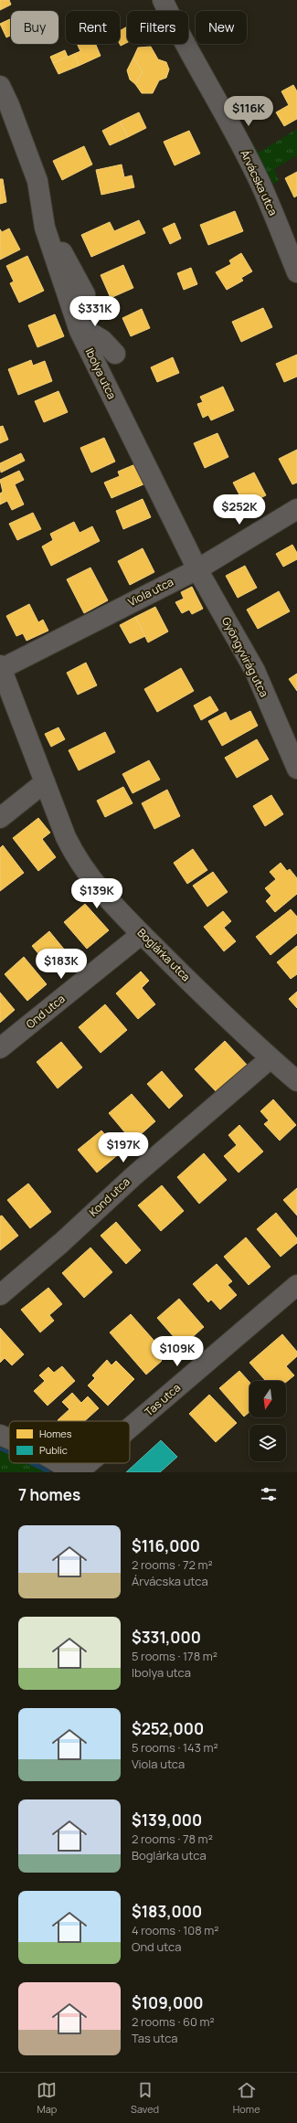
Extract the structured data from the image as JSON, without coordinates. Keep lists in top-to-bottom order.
{
  "streets": {
    "street": [
      "Árvácska utca",
      "Ibolya utca",
      "Viola utca",
      "Gyöngyvirág utca",
      "Boglárka utca",
      "Ond utca",
      "Kond utca",
      "Tas utca"
    ]
  },
  "crossings": [
    ["Ibolya utca", "Viola utca"],
    ["Ibolya utca", "Gyöngyvirág utca"],
    ["Viola utca", "Gyöngyvirág utca"],
    ["Viola utca", "Boglárka utca"],
    ["Boglárka utca", "Ond utca"],
    ["Boglárka utca", "Kond utca"]
  ],
  "legend": ["Homes", "Public"],
  "north": "bottom",
  "page": {
    "chip": [
      "Buy",
      "Rent",
      "Filters",
      "New"
    ],
    "price": [
      "$116K",
      "$331K",
      "$252K",
      "$139K",
      "$183K",
      "$197K",
      "$109K"
    ],
    "heading": "7 homes",
    "list": [
      {
        "name": "$116,000",
        "note": "2 rooms · 72 m² · Árvácska utca"
      },
      {
        "name": "$331,000",
        "note": "5 rooms · 178 m² · Ibolya utca"
      },
      {
        "name": "$252,000",
        "note": "5 rooms · 143 m² · Viola utca"
      },
      {
        "name": "$139,000",
        "note": "2 rooms · 78 m² · Boglárka utca"
      },
      {
        "name": "$183,000",
        "note": "4 rooms · 108 m² · Ond utca"
      },
      {
        "name": "$109,000",
        "note": "2 rooms · 60 m² · Tas utca"
      }
    ],
    "tabs": ["Map", "Saved", "Home"]
  }
}
